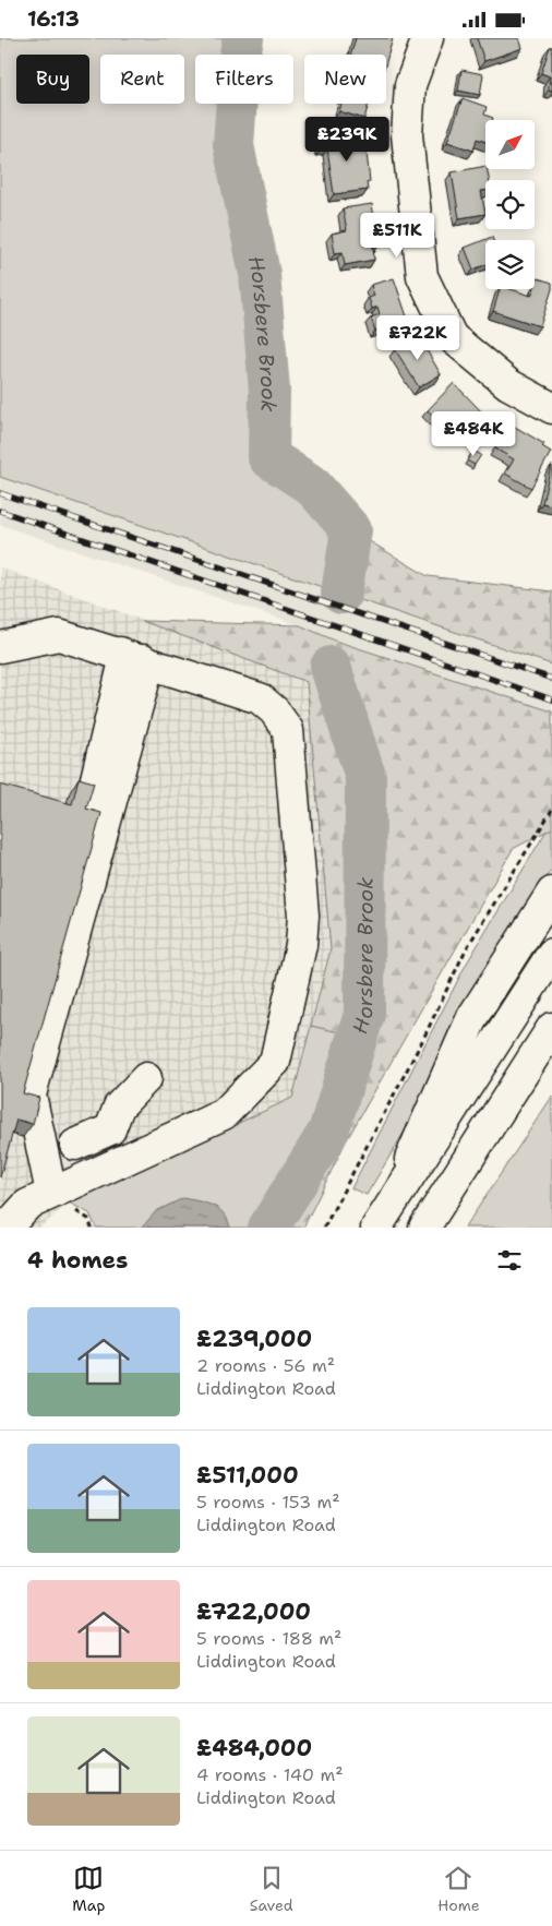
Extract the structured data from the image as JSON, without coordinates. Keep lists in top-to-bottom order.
{
  "water": ["Horsbere Brook"],
  "north": "top right",
  "page": {
    "status": "16:13",
    "chip": [
      "Buy",
      "Rent",
      "Filters",
      "New"
    ],
    "price": [
      "£239K",
      "£511K",
      "£722K",
      "£484K"
    ],
    "heading": "4 homes",
    "list": [
      {
        "name": "£239,000",
        "note": "2 rooms · 56 m² · Liddington Road"
      },
      {
        "name": "£511,000",
        "note": "5 rooms · 153 m² · Liddington Road"
      },
      {
        "name": "£722,000",
        "note": "5 rooms · 188 m² · Liddington Road"
      },
      {
        "name": "£484,000",
        "note": "4 rooms · 140 m² · Liddington Road"
      }
    ],
    "tabs": ["Map", "Saved", "Home"]
  }
}
